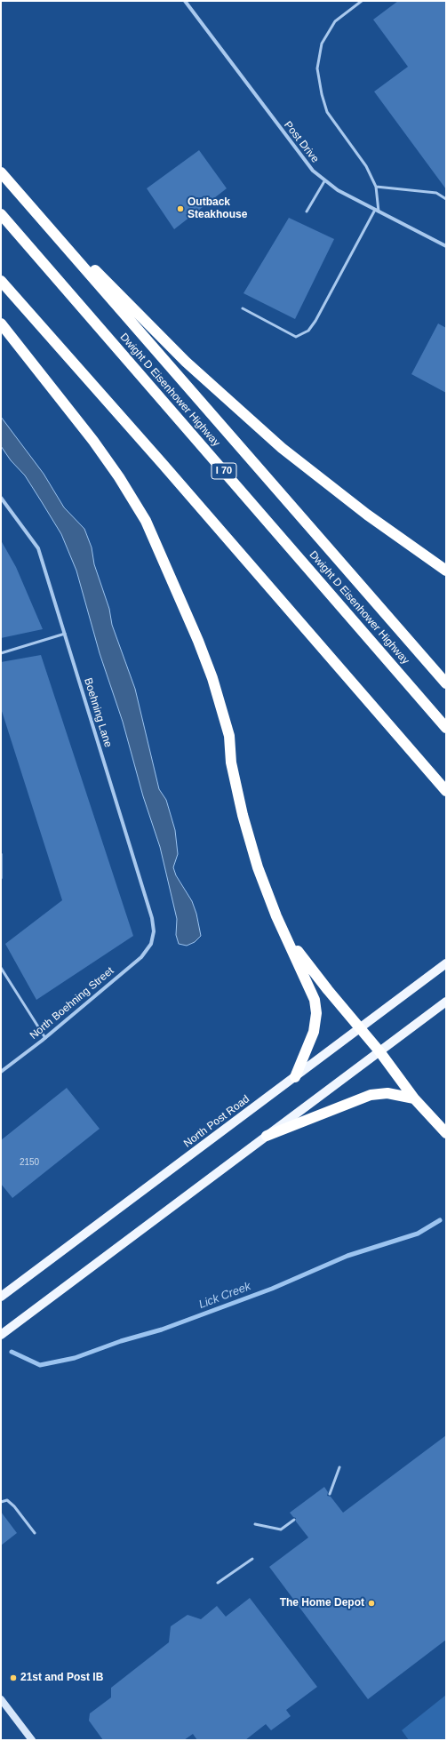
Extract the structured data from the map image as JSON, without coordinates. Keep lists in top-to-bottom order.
{
  "streets": {
    "highway": ["Dwight D Eisenhower Highway", "I 70"],
    "main road": ["North Post Road"],
    "street": ["Post Drive", "Boehning Lane", "North Boehning Street"]
  },
  "crossings": [
    ["Boehning Lane", "North Boehning Street"]
  ],
  "water": ["Lick Creek"],
  "places": ["Outback Steakhouse", "The Home Depot", "21st and Post IB"],
  "house_numbers": ["2150"]
}
